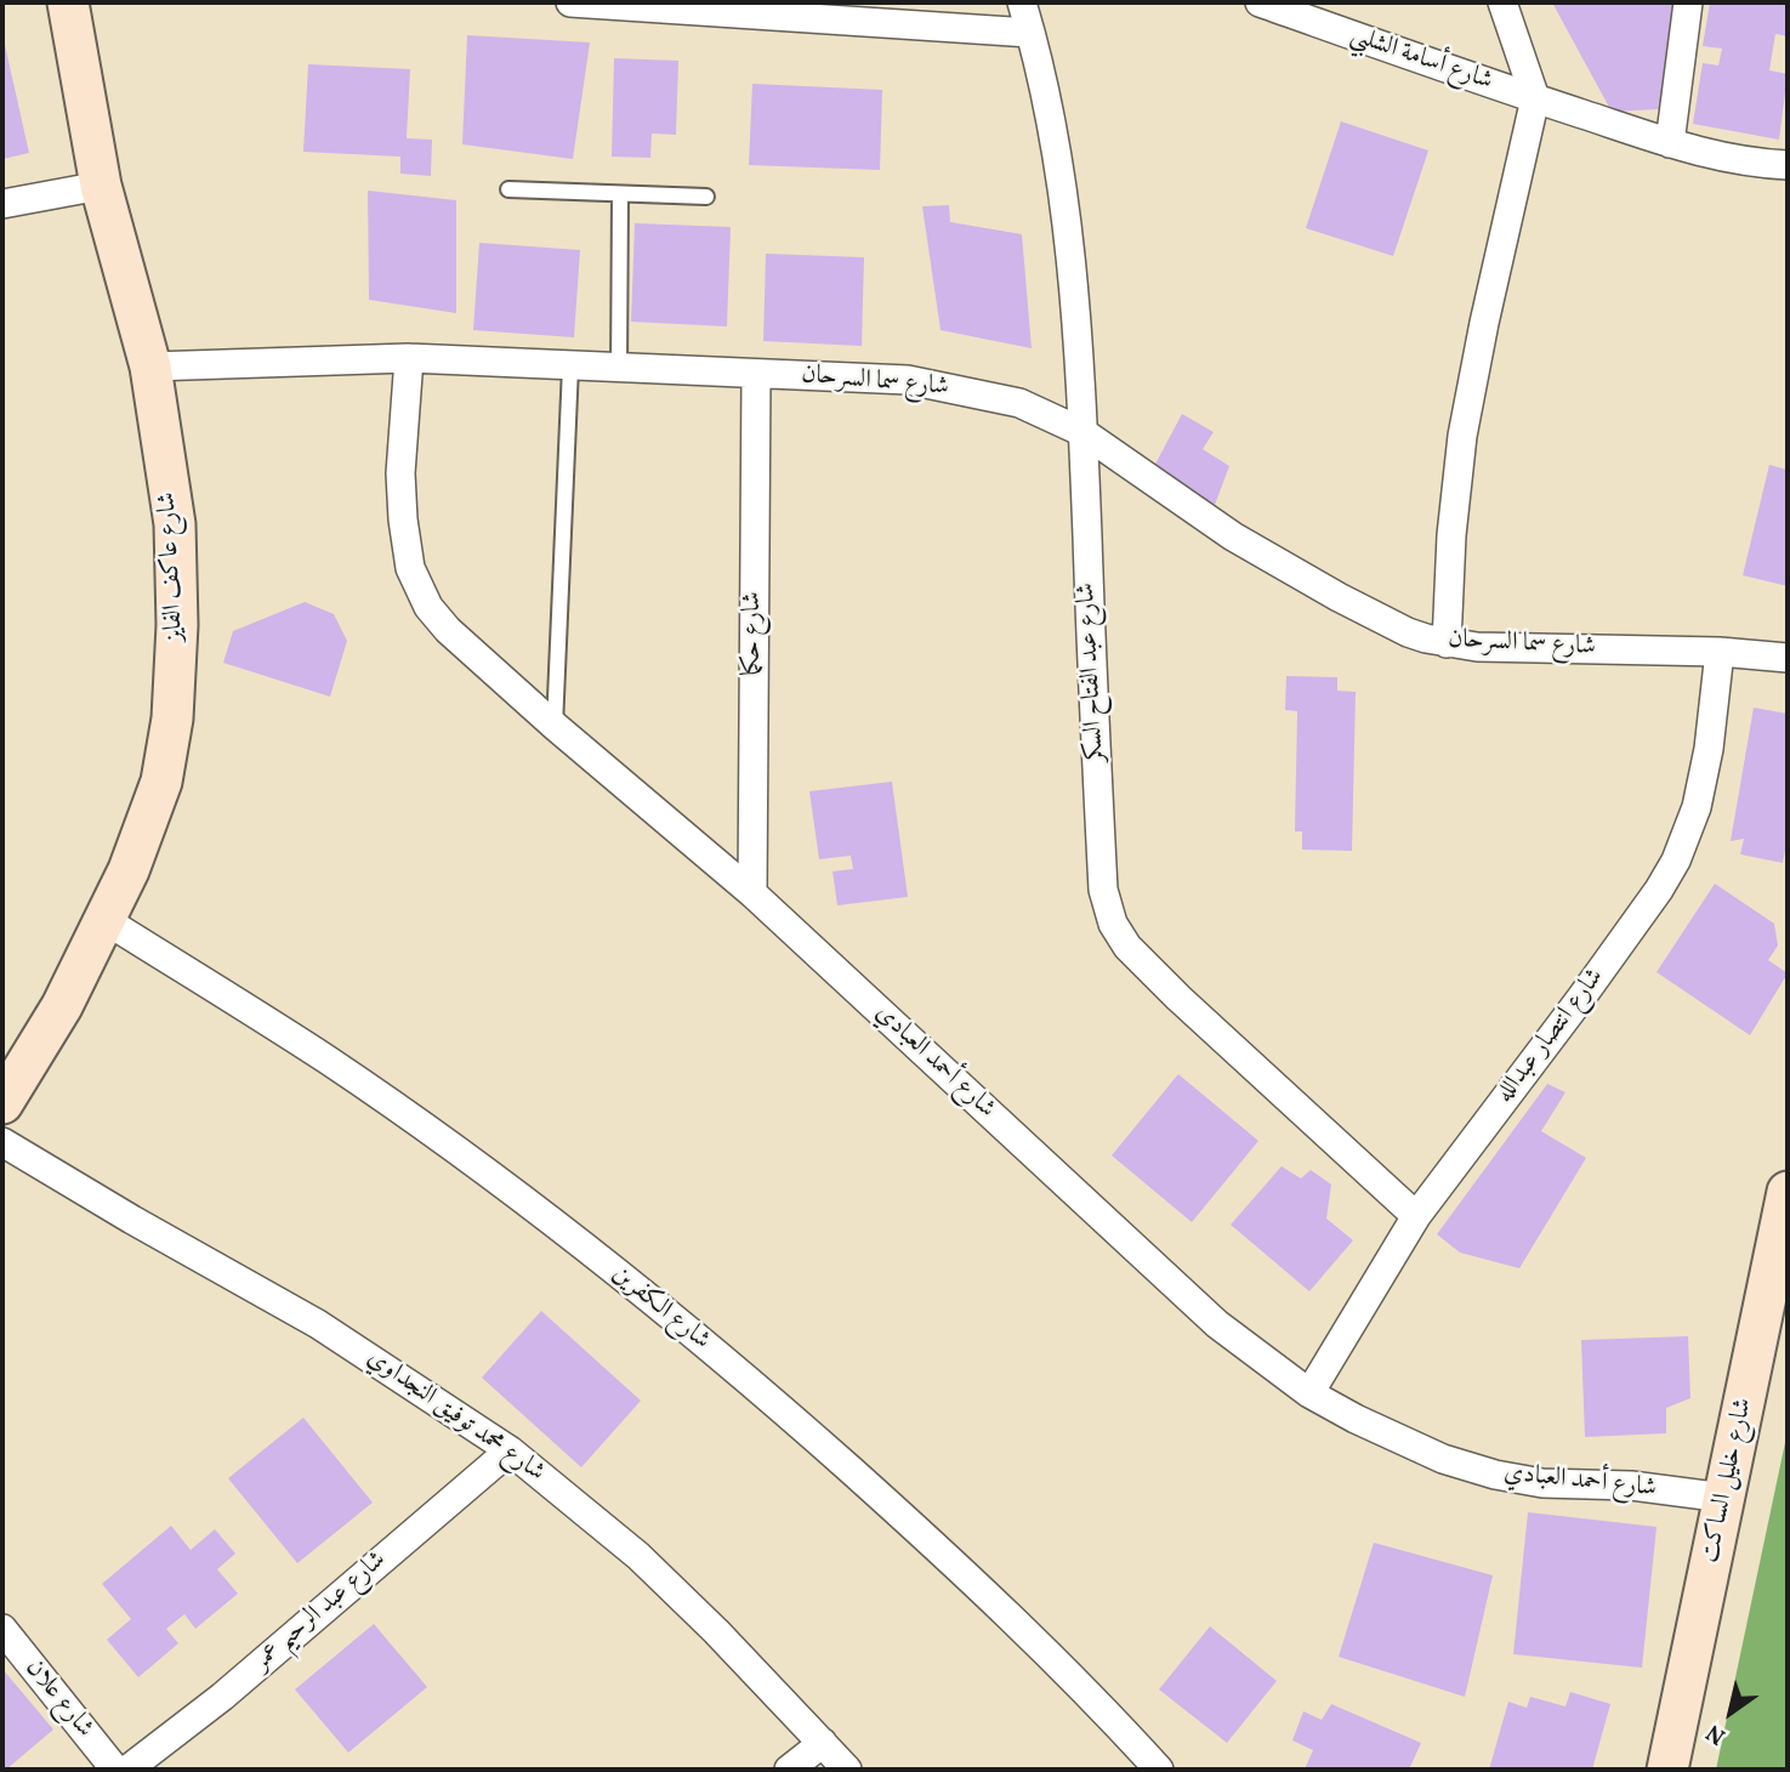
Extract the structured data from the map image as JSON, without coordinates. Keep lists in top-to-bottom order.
{
  "streets": {
    "main road": ["شارع عاكف الفايز", "شارع خليل الساكت"],
    "street": [
      "شارع أسامة الشلبي",
      "شارع سما السرحان",
      "شارع حكما",
      "شارع عبد الفتاح السكر",
      "شارع انتصار عبدالله",
      "شارع أحمد العبادي",
      "شارع الكفرين",
      "شارع محمد توفيق النجداوي",
      "شارع عبد الرحيم عمر",
      "شارع علان"
    ]
  },
  "crossings": [
    ["شارع سما السرحان", "شارع عاكف الفايز"],
    ["شارع سما السرحان", "شارع حكما"],
    ["شارع سما السرحان", "شارع عبد الفتاح السكر"],
    ["شارع سما السرحان", "شارع انتصار عبدالله"],
    ["شارع سما السرحان", "شارع أحمد العبادي"],
    ["شارع عاكف الفايز", "شارع الكفرين"],
    ["شارع حكما", "شارع أحمد العبادي"],
    ["شارع عبد الفتاح السكر", "شارع انتصار عبدالله"],
    ["شارع انتصار عبدالله", "شارع أحمد العبادي"],
    ["شارع أحمد العبادي", "شارع خليل الساكت"],
    ["شارع محمد توفيق النجداوي", "شارع عبد الرحيم عمر"]
  ],
  "north": "bottom left"
}
